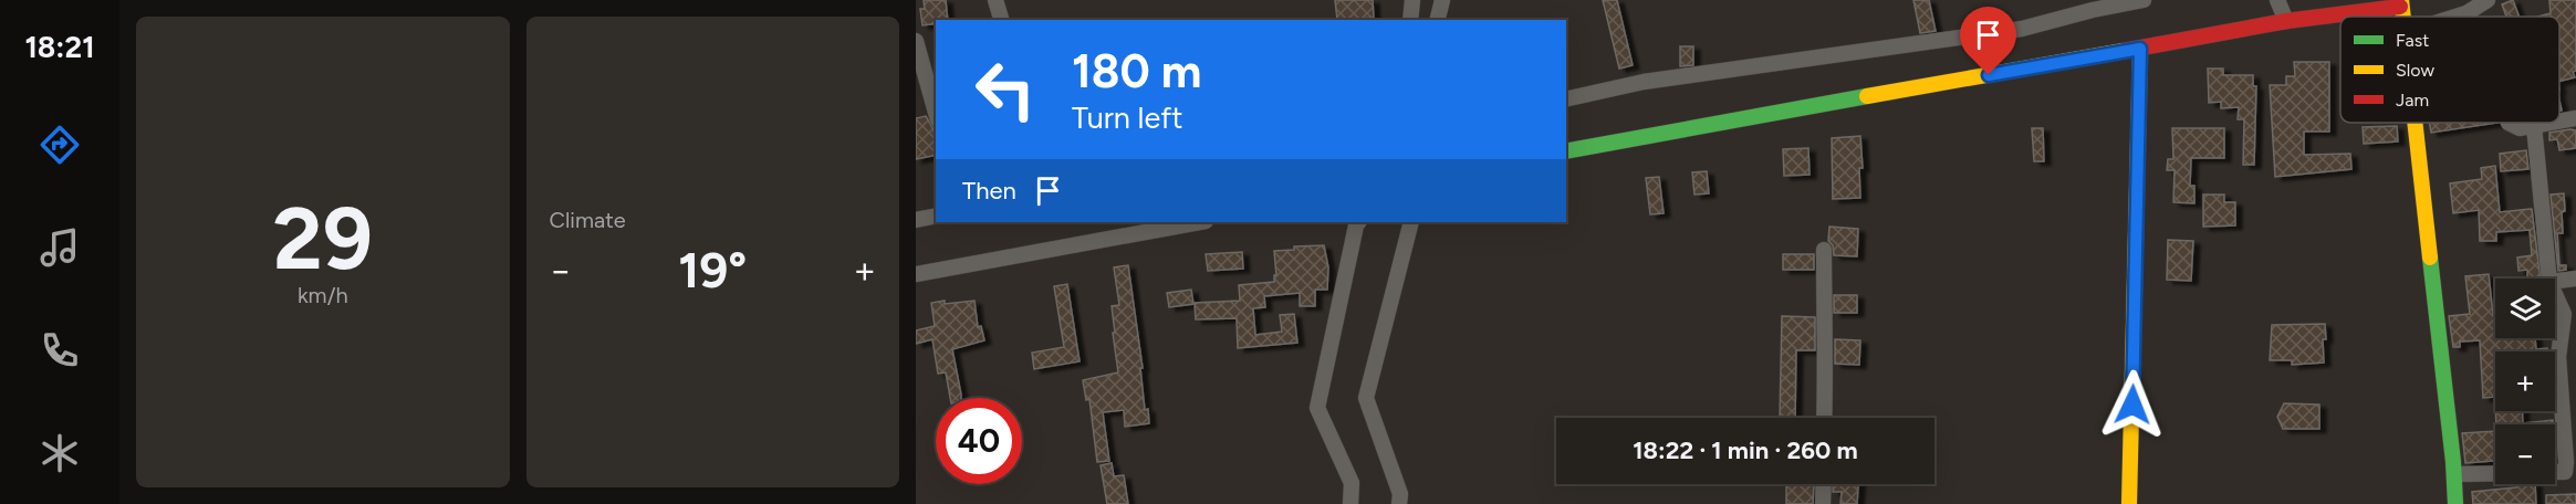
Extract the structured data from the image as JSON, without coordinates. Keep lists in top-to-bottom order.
{
  "legend": ["Fast", "Slow", "Jam"],
  "page": {
    "tabs": "18:21",
    "tile": [
      ["29", "km/h"],
      "Climate"
    ],
    "turn": ["180 m", "Turn left"],
    "then": "Then",
    "heat": ["−", "19°", "+"],
    "map_buttons": ["+", "−"],
    "limit": "40",
    "trip": "18:22 · 1 min · 260 m"
  }
}
